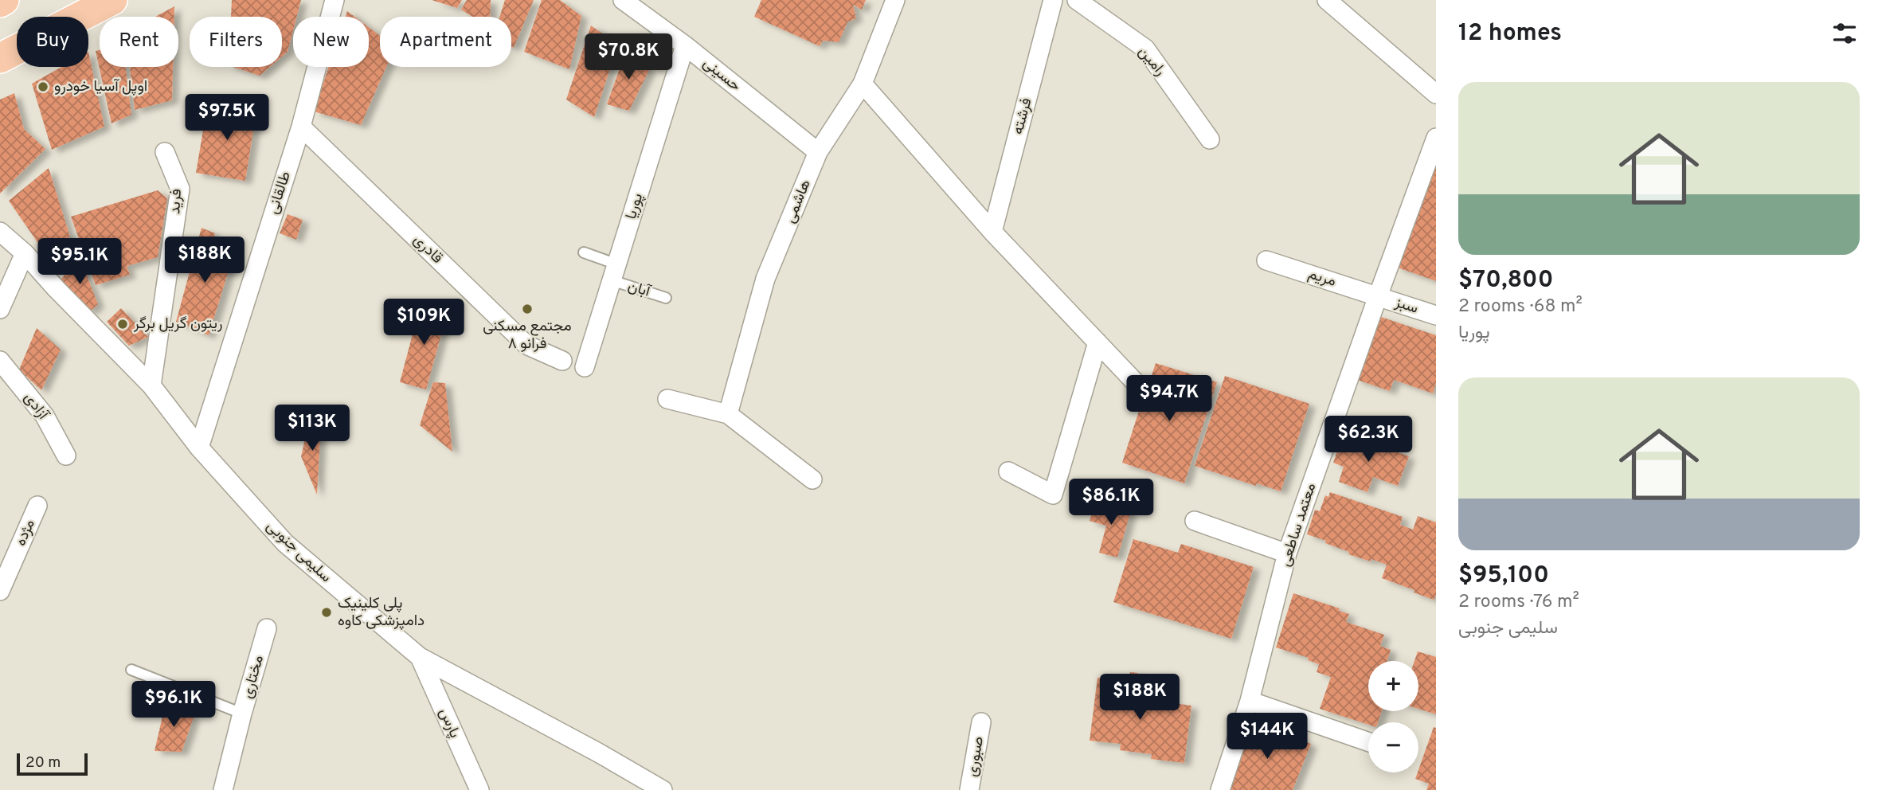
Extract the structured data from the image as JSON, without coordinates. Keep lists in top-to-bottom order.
{
  "streets": {
    "street": [
      "رامین",
      "حسینی",
      "فرشته",
      "طالقانی",
      "فرید",
      "هاشمی",
      "پوریا",
      "قادری",
      "مریم",
      "سبز",
      "آزادی",
      "معتمد ساطعی",
      "مژده",
      "سلیمی جنوبی",
      "مختاری",
      "پارس",
      "صبوری"
    ],
    "lane": ["آبان"]
  },
  "crossings": [
    ["حسینی", "هاشمی"],
    ["حسینی", "پوریا"],
    ["طالقانی", "قادری"],
    ["طالقانی", "سلیمی جنوبی"],
    ["فرید", "سلیمی جنوبی"],
    ["پوریا", "آبان"],
    ["مریم", "سبز"],
    ["مریم", "معتمد ساطعی"],
    ["سبز", "معتمد ساطعی"],
    ["سلیمی جنوبی", "پارس"]
  ],
  "places": [
    "اوپل آسیا خودرو",
    "مجتمع مسکنی فرانو ۸",
    "ریتون گریل برگر",
    "پلی کلینیک دامپزشکی کاوه"
  ],
  "scale_bar": "20 m",
  "page": {
    "heading": "12 homes",
    "chip": [
      "Buy",
      "Rent",
      "Filters",
      "New",
      "Apartment"
    ],
    "price": [
      "$70.8K",
      "$97.5K",
      "$188K",
      "$95.1K",
      "$109K",
      "$94.7K",
      "$113K",
      "$62.3K",
      "$86.1K",
      "$188K",
      "$96.1K",
      "$144K"
    ],
    "list": [
      {
        "name": "$70,800",
        "note": "2 rooms · 68 m² · پوریا"
      },
      {
        "name": "$95,100",
        "note": "2 rooms · 76 m² · سلیمی جنوبی"
      }
    ],
    "map_buttons": ["+", "−"],
    "scale": "20 m"
  }
}
